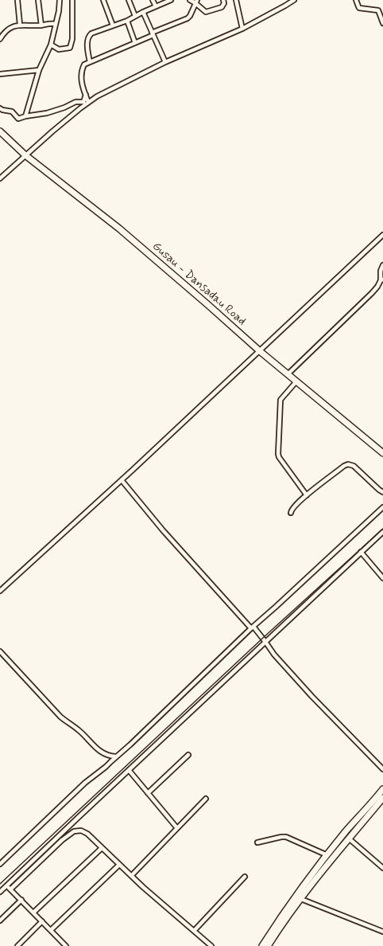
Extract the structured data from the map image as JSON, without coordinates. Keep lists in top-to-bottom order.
{
  "streets": {
    "main road": ["Gusau - Dansadau Road"]
  }
}
